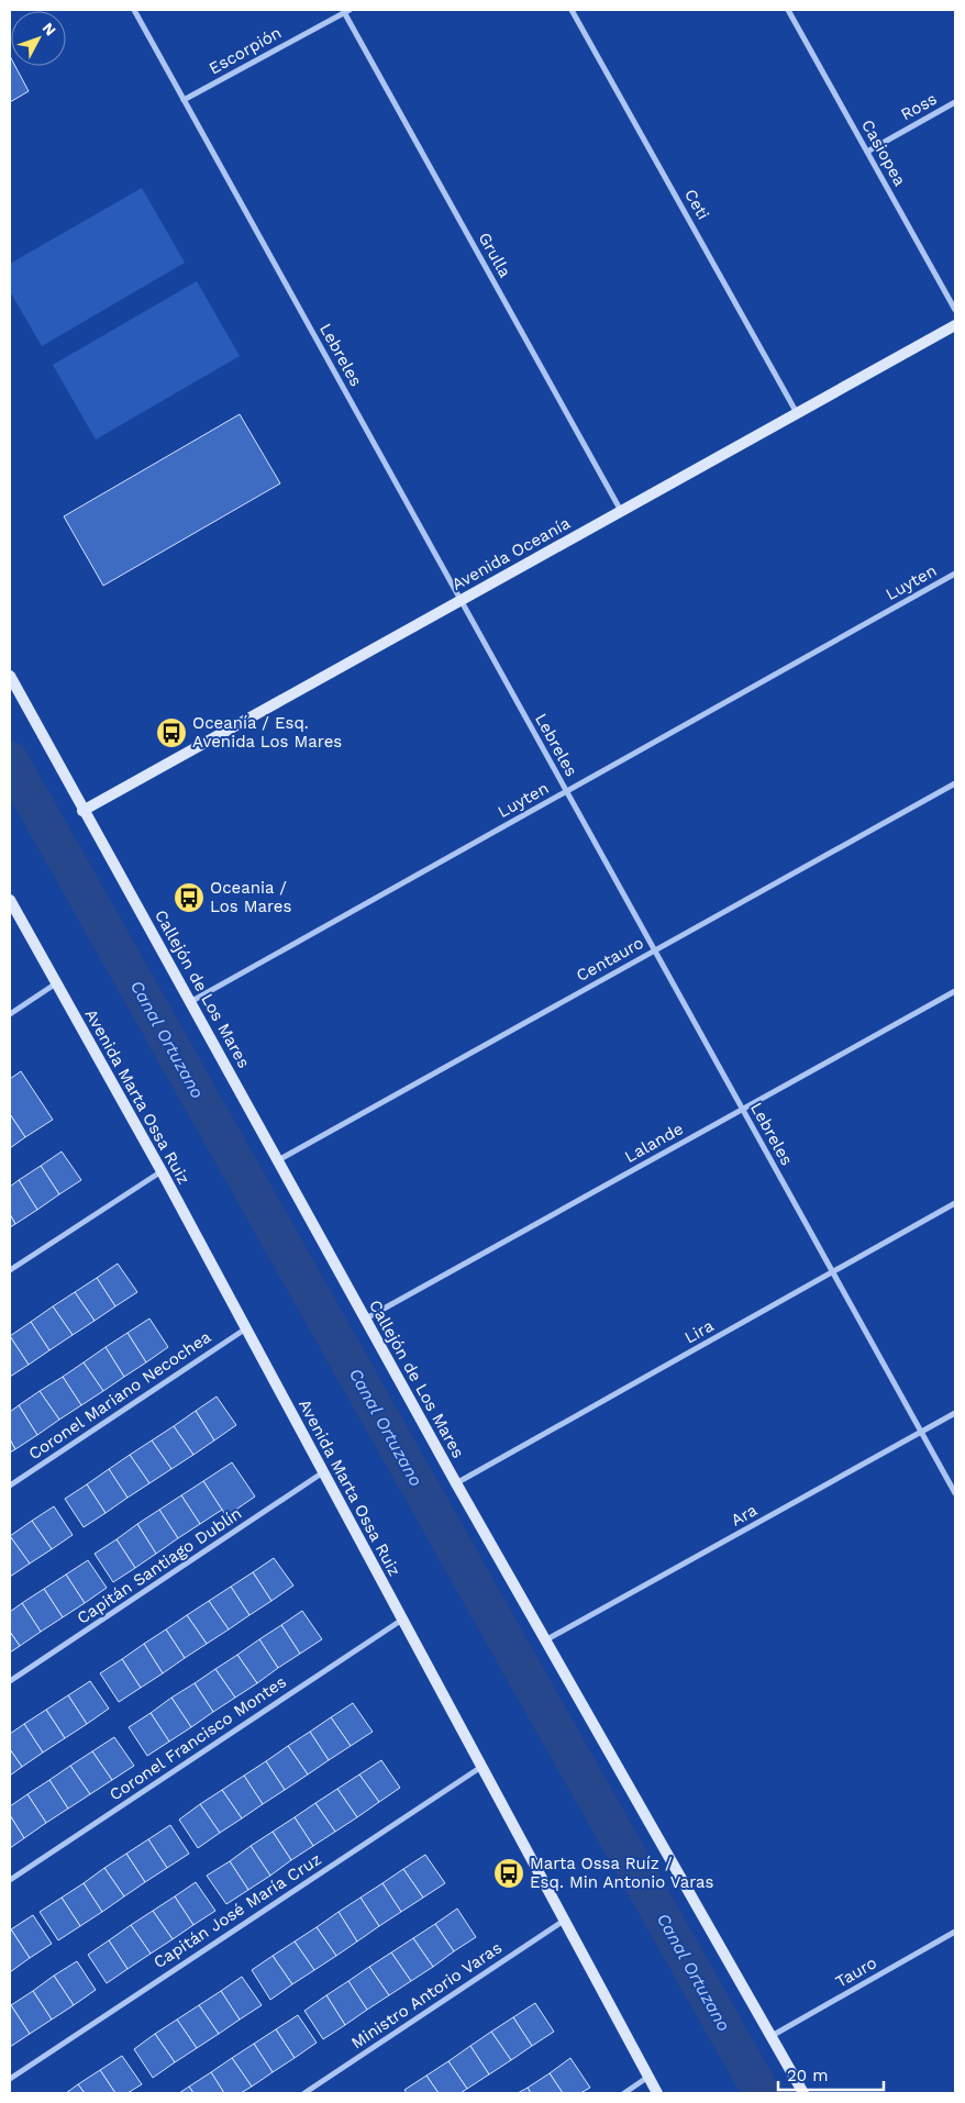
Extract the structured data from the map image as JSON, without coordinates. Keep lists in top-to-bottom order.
{
  "streets": {
    "street": [
      "Escorpión",
      "Ross",
      "Casiopea",
      "Ceti",
      "Grulla",
      "Lebreles",
      "Avenida Oceanía",
      "Luyten",
      "Centauro",
      "Callejón de Los Mares",
      "Avenida Marta Ossa Ruiz",
      "Lalande",
      "Lira",
      "Coronel Mariano Necochea",
      "Ara",
      "Capitán Santiago Dublín",
      "Coronel Francisco Montes",
      "Capitán José María Cruz",
      "Tauro",
      "Ministro Antorio Varas"
    ]
  },
  "crossings": [
    ["Escorpión", "Grulla"],
    ["Escorpión", "Lebreles"],
    ["Ross", "Casiopea"],
    ["Ceti", "Avenida Oceanía"],
    ["Grulla", "Avenida Oceanía"],
    ["Lebreles", "Avenida Oceanía"],
    ["Lebreles", "Luyten"],
    ["Lebreles", "Centauro"],
    ["Lebreles", "Lalande"],
    ["Lebreles", "Lira"],
    ["Lebreles", "Ara"],
    ["Avenida Oceanía", "Callejón de Los Mares"],
    ["Luyten", "Callejón de Los Mares"],
    ["Centauro", "Callejón de Los Mares"],
    ["Callejón de Los Mares", "Lalande"],
    ["Callejón de Los Mares", "Lira"],
    ["Callejón de Los Mares", "Ara"],
    ["Callejón de Los Mares", "Tauro"],
    ["Avenida Marta Ossa Ruiz", "Coronel Mariano Necochea"],
    ["Avenida Marta Ossa Ruiz", "Capitán Santiago Dublín"],
    ["Avenida Marta Ossa Ruiz", "Coronel Francisco Montes"],
    ["Avenida Marta Ossa Ruiz", "Capitán José María Cruz"],
    ["Avenida Marta Ossa Ruiz", "Ministro Antorio Varas"]
  ],
  "water": ["Canal Ortuzano"],
  "places": {
    "bus stop": ["Oceanía / Esq. Avenida Los Mares", "Oceania / Los Mares", "Marta Ossa Ruíz / Esq. Min Antonio Varas"]
  },
  "scale_bar": "20 m",
  "north": "top right"
}
